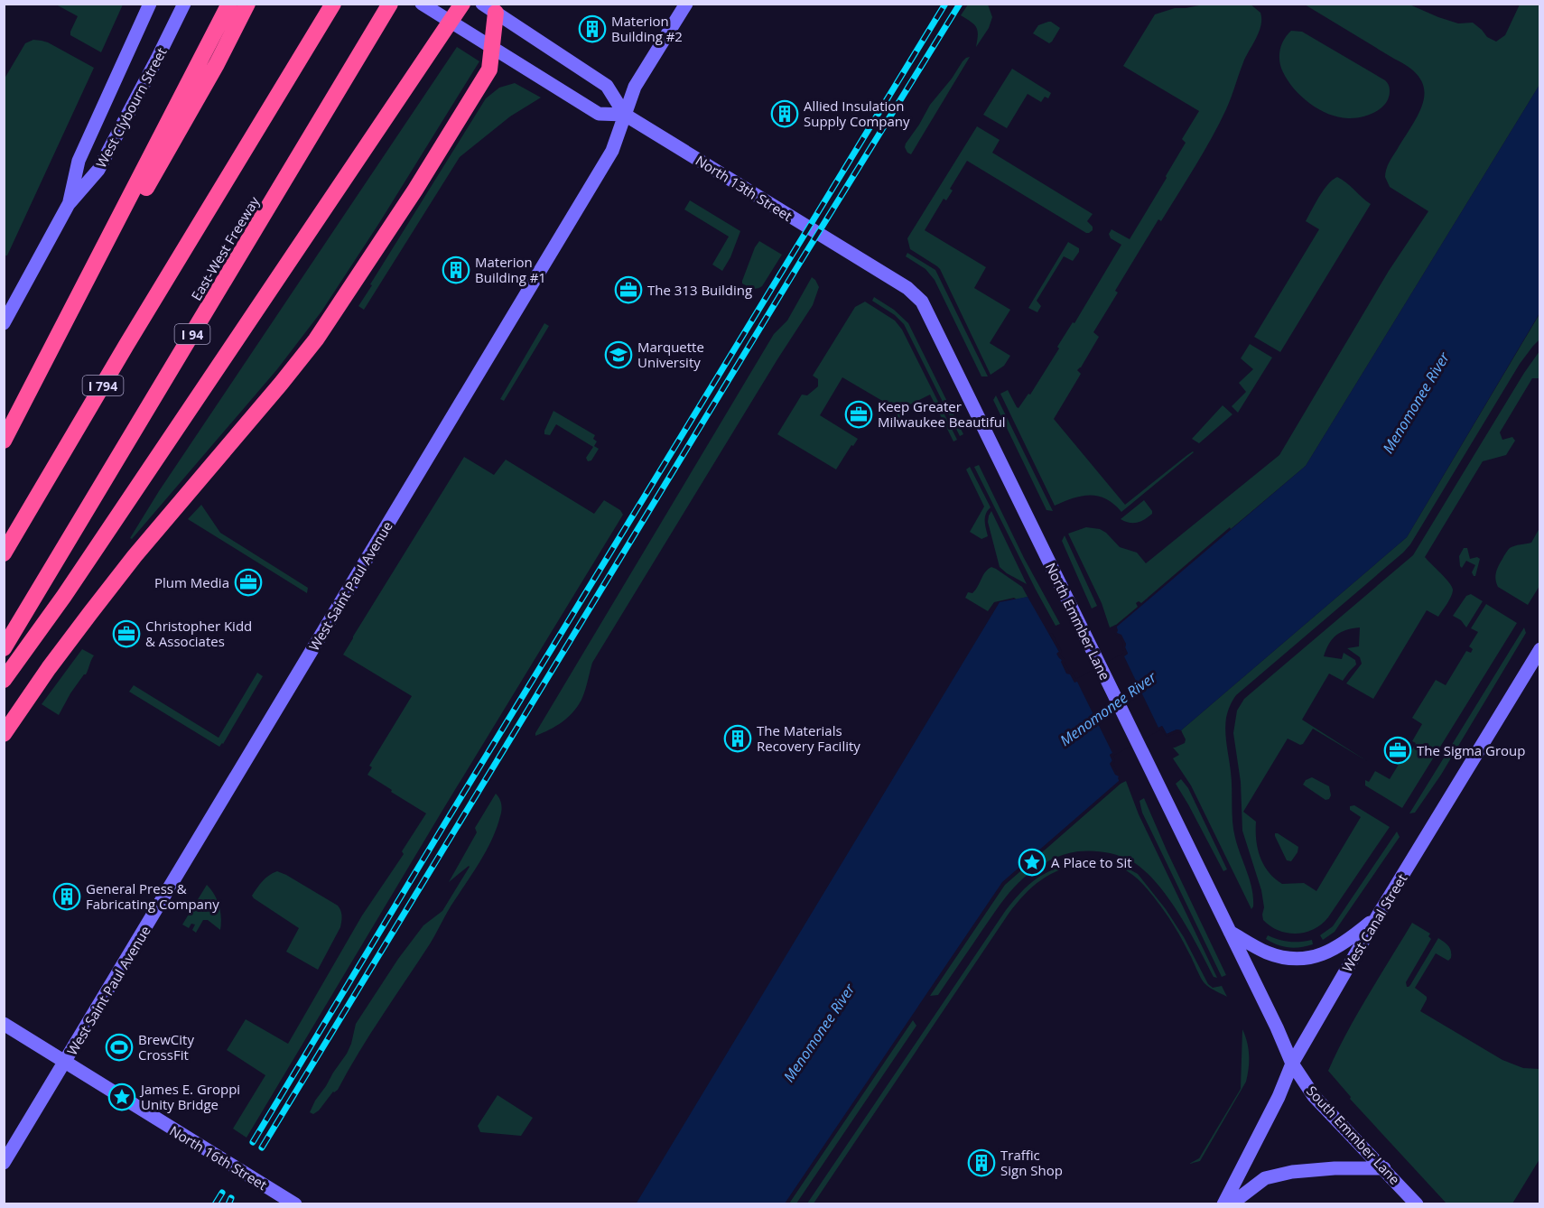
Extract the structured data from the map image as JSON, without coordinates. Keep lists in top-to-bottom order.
{
  "streets": {
    "highway": ["East-West Freeway", "I 94", "I 794"],
    "street": [
      "West Clybourn Street",
      "North 13th Street",
      "West Saint Paul Avenue",
      "North Emmber Lane",
      "West Canal Street",
      "South Emmber Lane",
      "North 16th Street"
    ]
  },
  "crossings": [
    ["North 13th Street", "West Saint Paul Avenue"],
    ["North 13th Street", "North Emmber Lane"],
    ["North Emmber Lane", "West Canal Street"],
    ["North Emmber Lane", "South Emmber Lane"],
    ["West Canal Street", "South Emmber Lane"]
  ],
  "water": ["Menomonee River"],
  "places": {
    "building": [
      "Materion Building #2",
      "Allied Insulation Supply Company",
      "Materion Building #1",
      "The Materials Recovery Facility",
      "General Press & Fabricating Company",
      "Traffic Sign Shop"
    ],
    "office": [
      "The 313 Building",
      "Keep Greater Milwaukee Beautiful",
      "Plum Media",
      "Christopher Kidd & Associates",
      "The Sigma Group"
    ],
    "school or university": ["Marquette University"],
    "place": ["A Place to Sit", "James E. Groppi Unity Bridge"],
    "sports": ["BrewCity CrossFit"]
  }
}
